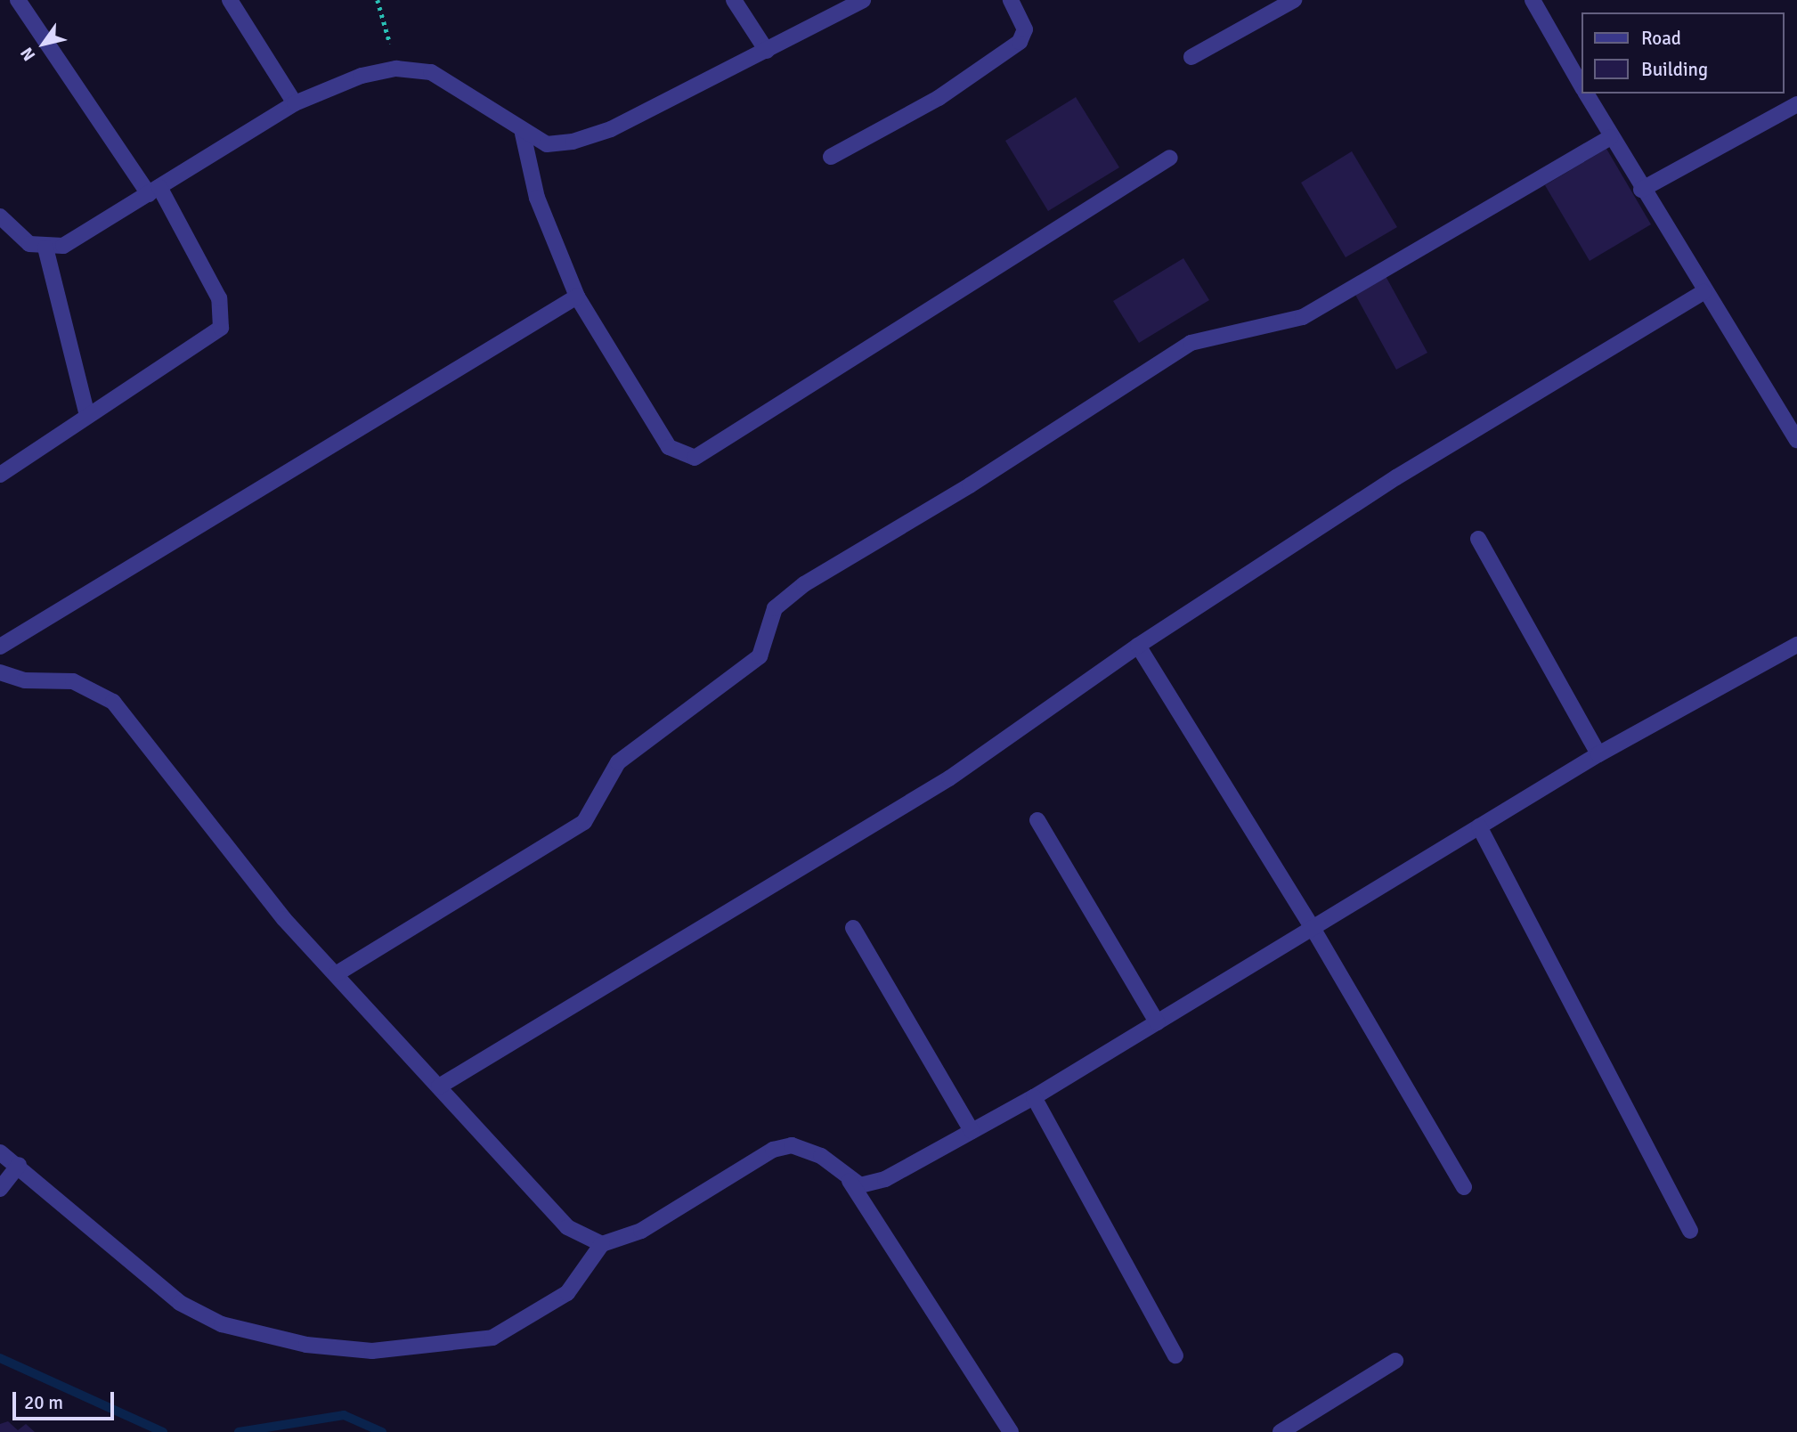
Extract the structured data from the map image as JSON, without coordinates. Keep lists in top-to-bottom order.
{
  "legend": ["Road", "Building"],
  "scale_bar": "20 m",
  "north": "bottom left"
}
